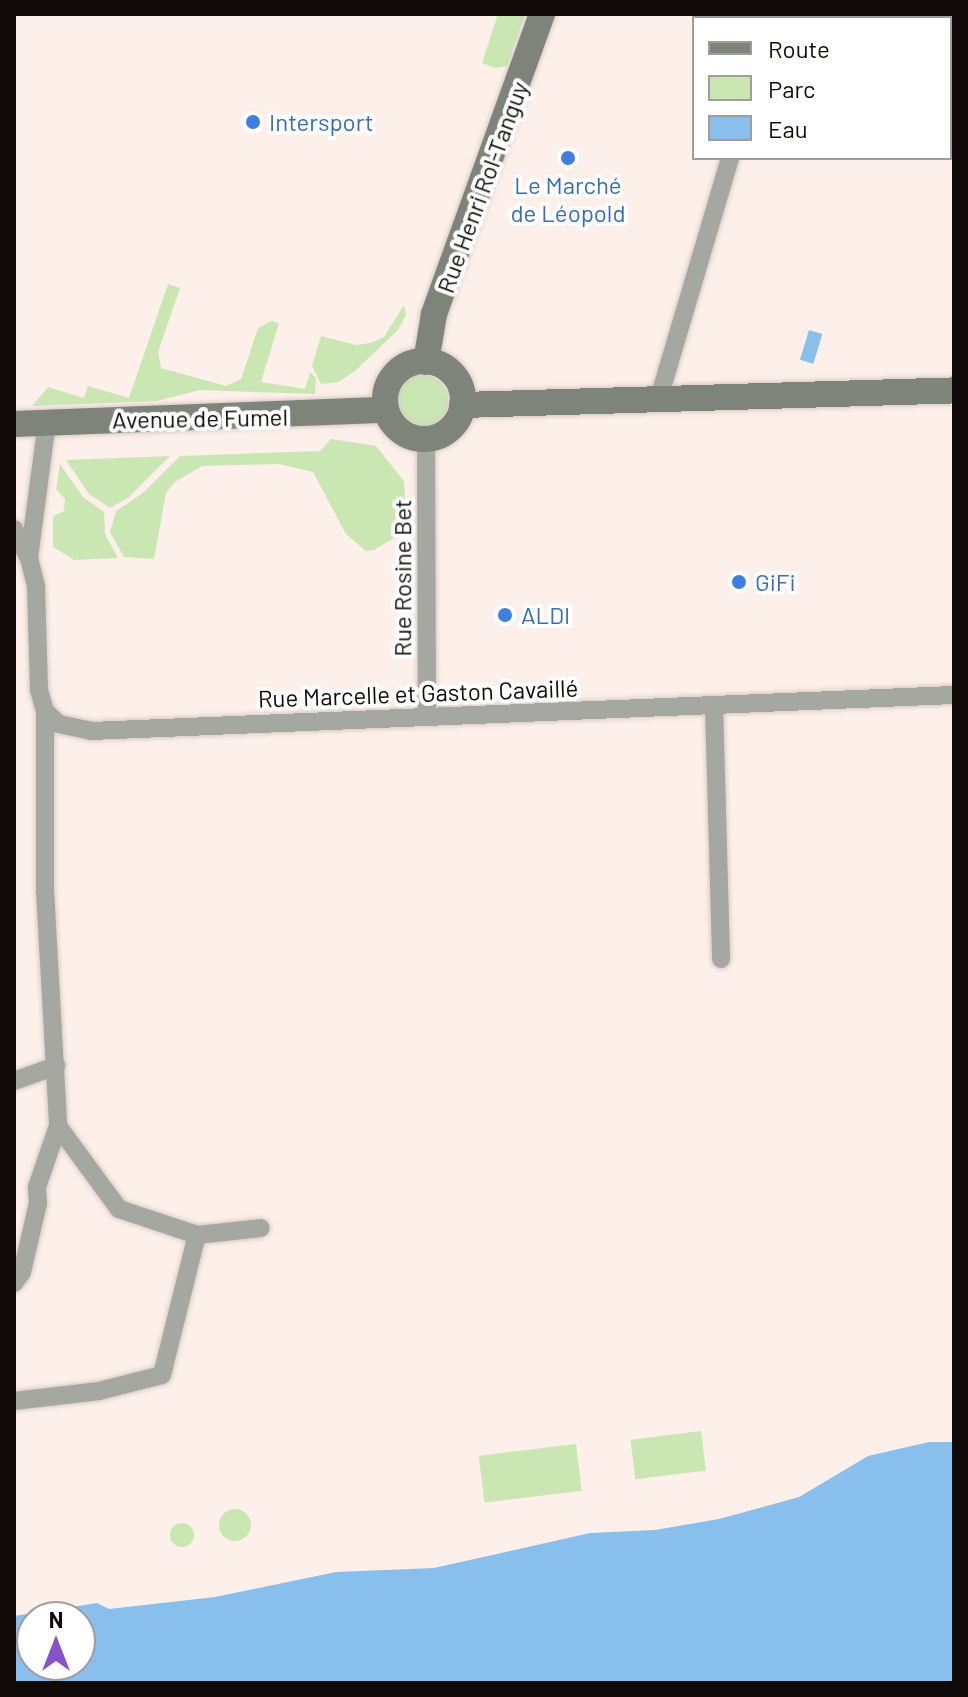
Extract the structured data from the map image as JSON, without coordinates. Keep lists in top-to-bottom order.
{
  "streets": {
    "main road": ["Rue Henri Rol-Tanguy", "Avenue de Fumel"],
    "street": ["Rue Rosine Bet", "Rue Marcelle et Gaston Cavaillé"]
  },
  "crossings": [
    ["Rue Henri Rol-Tanguy", "Avenue de Fumel"],
    ["Rue Henri Rol-Tanguy", "Rue Rosine Bet"],
    ["Avenue de Fumel", "Rue Rosine Bet"],
    ["Rue Rosine Bet", "Rue Marcelle et Gaston Cavaillé"]
  ],
  "places": [
    "Intersport",
    "Le Marché de Léopold",
    "GiFi",
    "ALDI"
  ],
  "legend": ["Route", "Parc", "Eau"],
  "north": "top"
}
